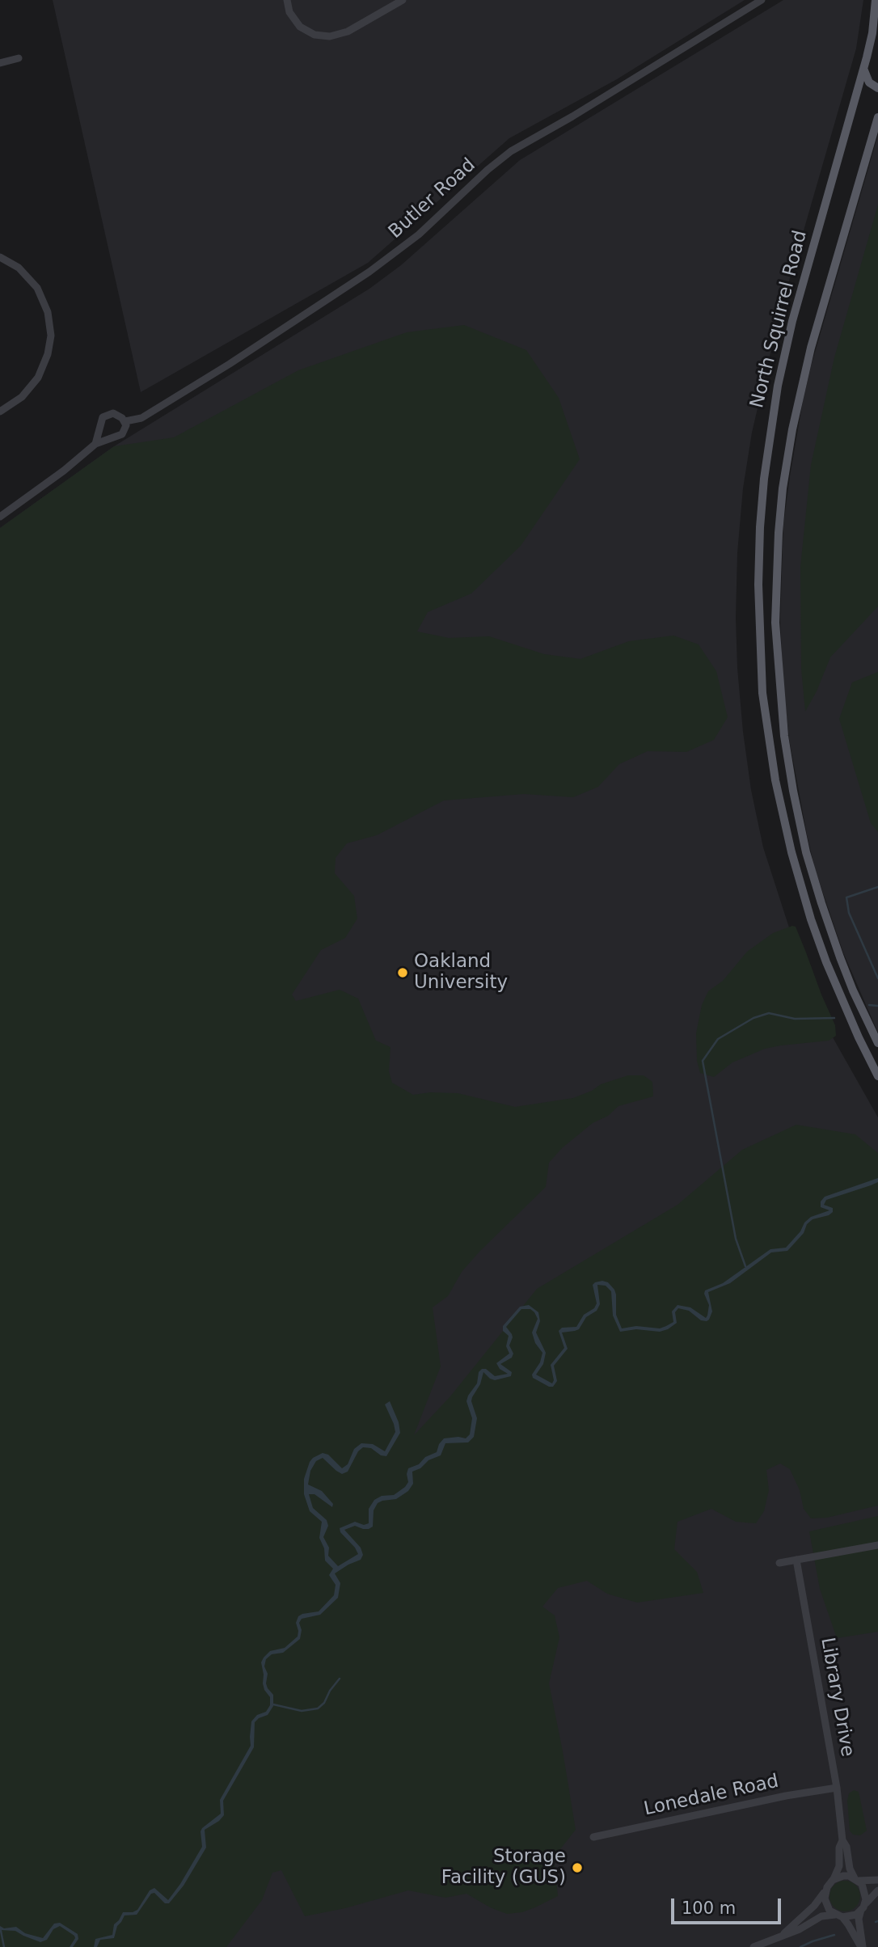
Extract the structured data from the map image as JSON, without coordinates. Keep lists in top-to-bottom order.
{
  "streets": {
    "main road": ["North Squirrel Road"],
    "street": ["Butler Road", "Library Drive", "Lonedale Road"]
  },
  "crossings": [
    ["Library Drive", "Lonedale Road"]
  ],
  "places": ["Oakland University", "Storage Facility (GUS)"],
  "scale_bar": "100 m"
}
